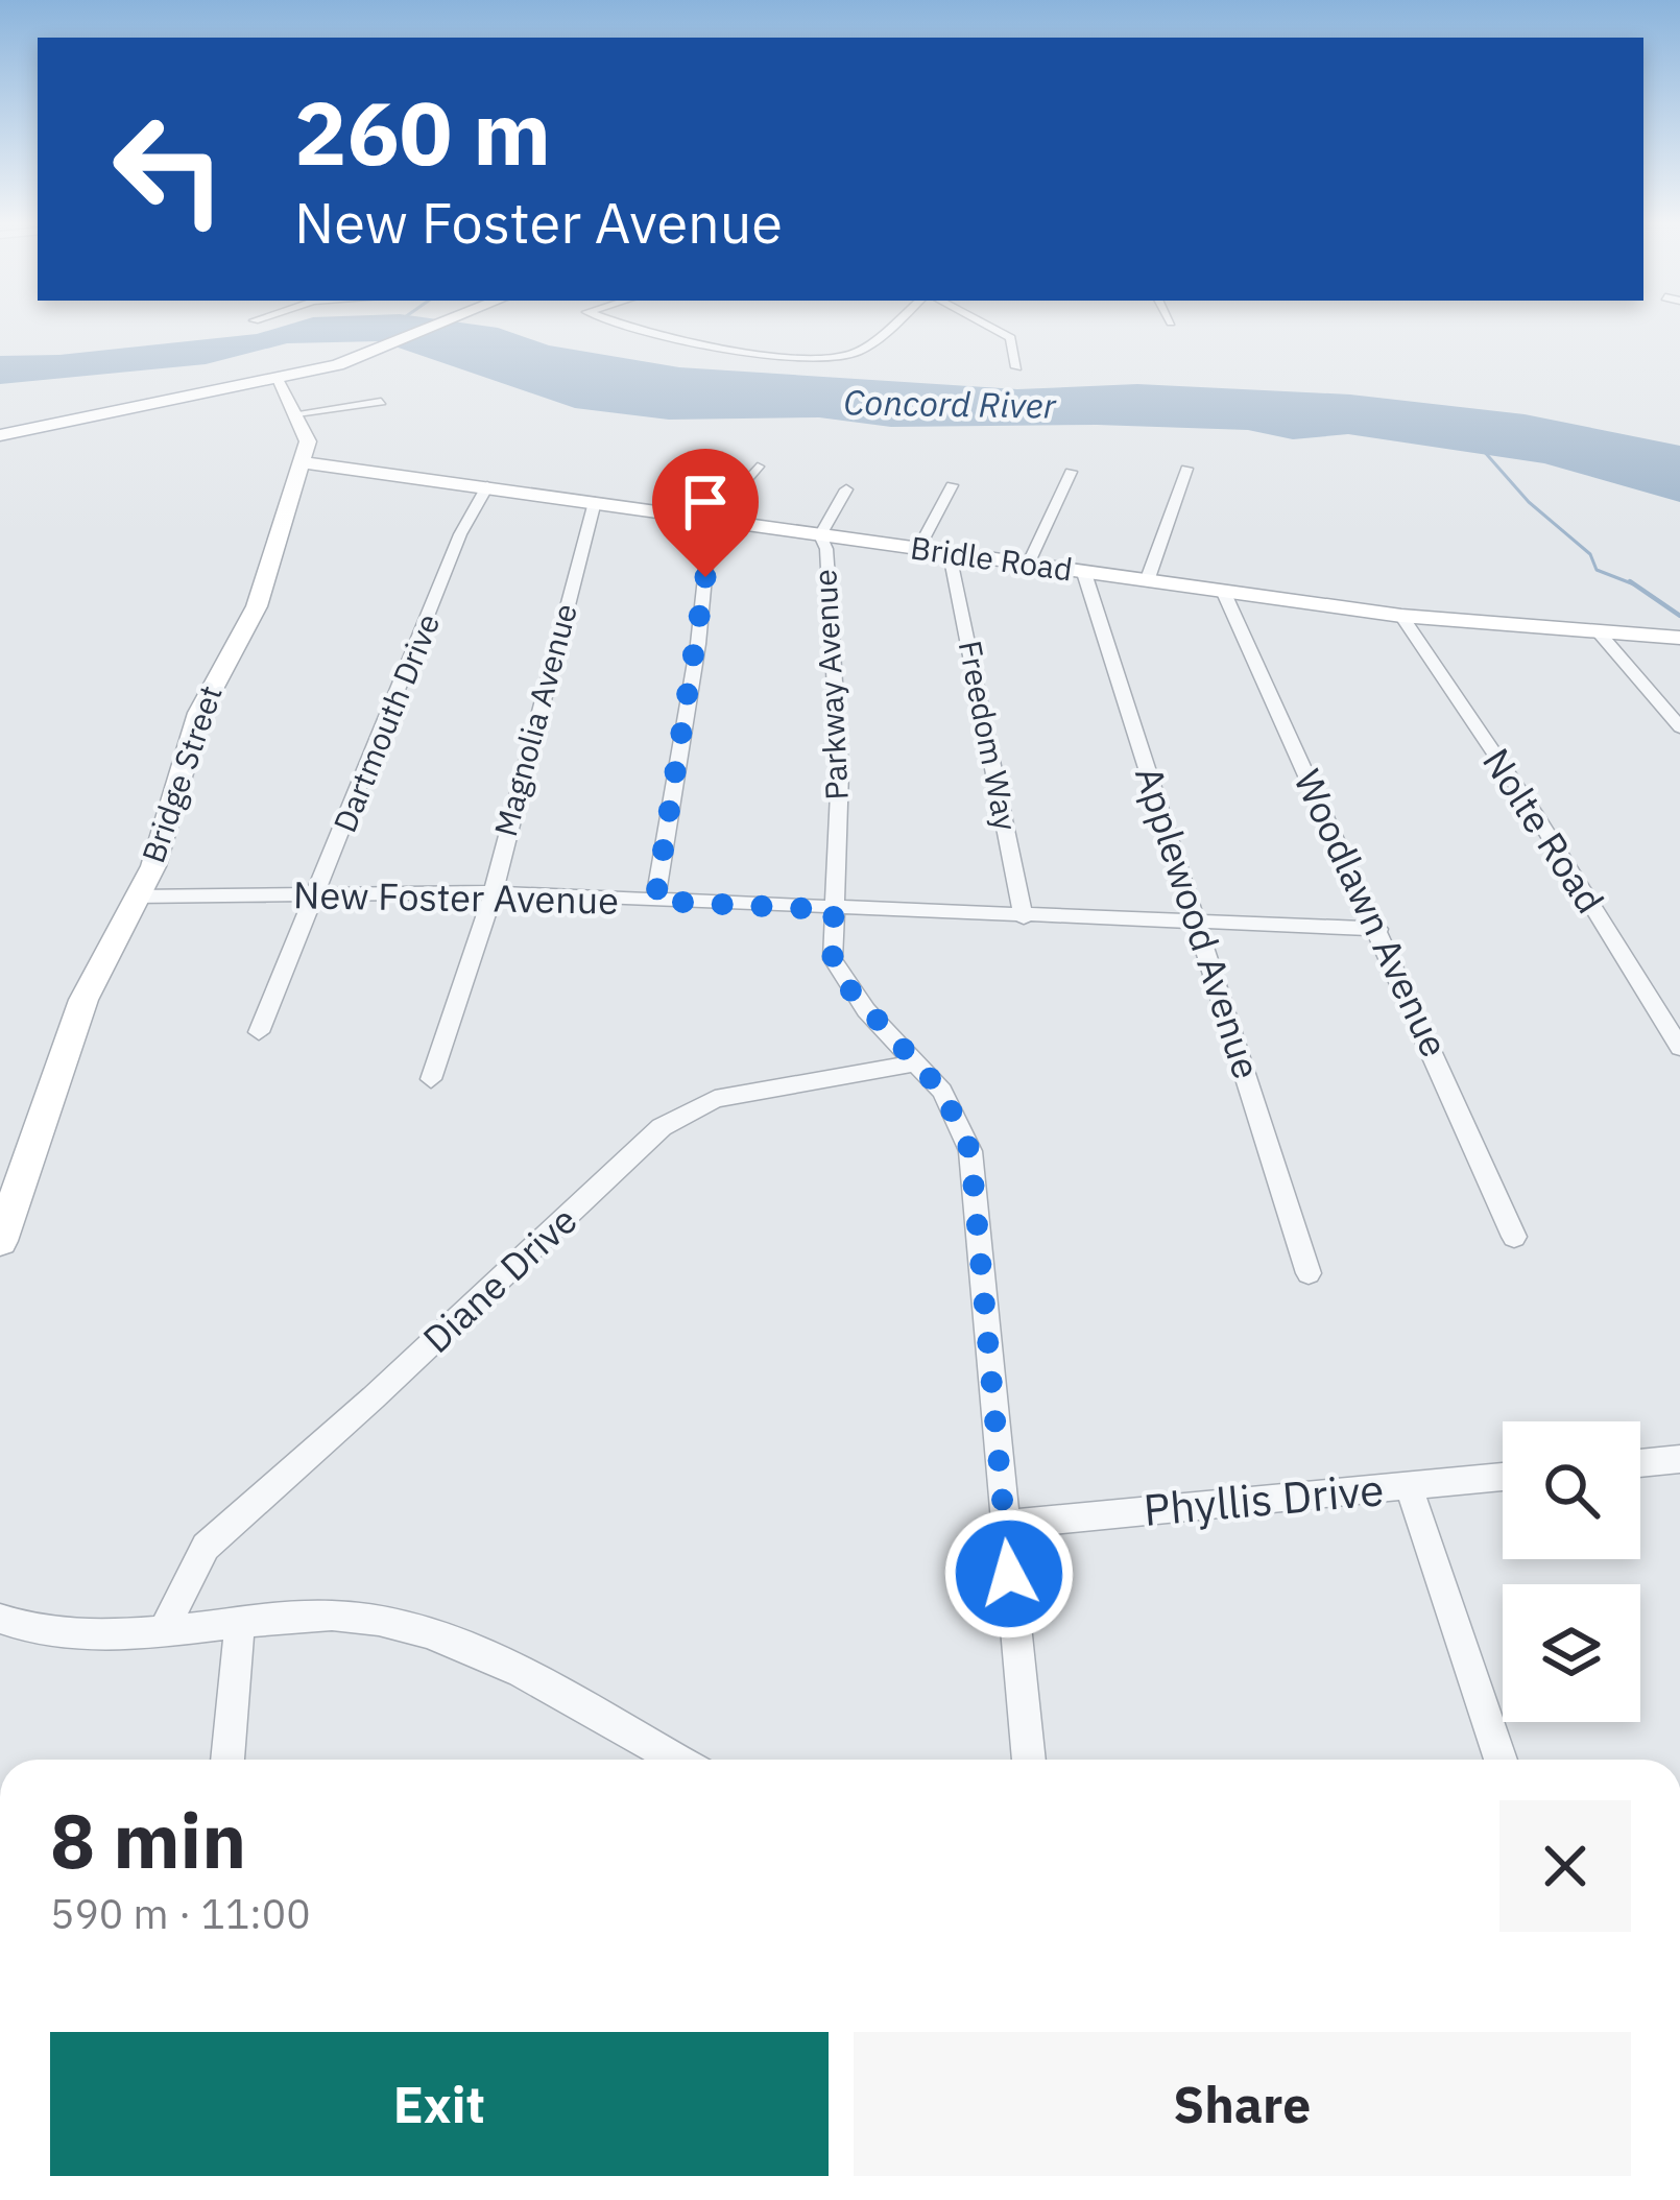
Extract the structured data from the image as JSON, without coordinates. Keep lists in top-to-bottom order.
{
  "streets": {
    "street": [
      "Bridle Road",
      "Parkway Avenue",
      "Magnolia Avenue",
      "Dartmouth Drive",
      "Freedom Way",
      "Bridge Street",
      "Nolte Road",
      "New Foster Avenue",
      "Woodlawn Avenue",
      "Applewood Avenue",
      "Diane Drive",
      "Phyllis Drive"
    ]
  },
  "crossings": [
    ["Bridle Road", "Parkway Avenue"],
    ["Bridle Road", "Magnolia Avenue"],
    ["Bridle Road", "Dartmouth Drive"],
    ["Bridle Road", "Freedom Way"],
    ["Bridle Road", "Bridge Street"],
    ["Bridle Road", "Nolte Road"],
    ["Bridle Road", "Woodlawn Avenue"],
    ["Bridle Road", "Applewood Avenue"],
    ["Parkway Avenue", "New Foster Avenue"],
    ["Parkway Avenue", "Diane Drive"],
    ["Parkway Avenue", "Phyllis Drive"],
    ["Magnolia Avenue", "New Foster Avenue"],
    ["Dartmouth Drive", "New Foster Avenue"],
    ["Freedom Way", "New Foster Avenue"],
    ["Bridge Street", "New Foster Avenue"],
    ["New Foster Avenue", "Woodlawn Avenue"],
    ["New Foster Avenue", "Applewood Avenue"]
  ],
  "water": ["Concord River"],
  "page": {
    "turn": ["260 m", "New Foster Avenue"],
    "heading": ["8 min", "590 m · 11:00"],
    "buttons": ["Exit", "Share"]
  }
}
